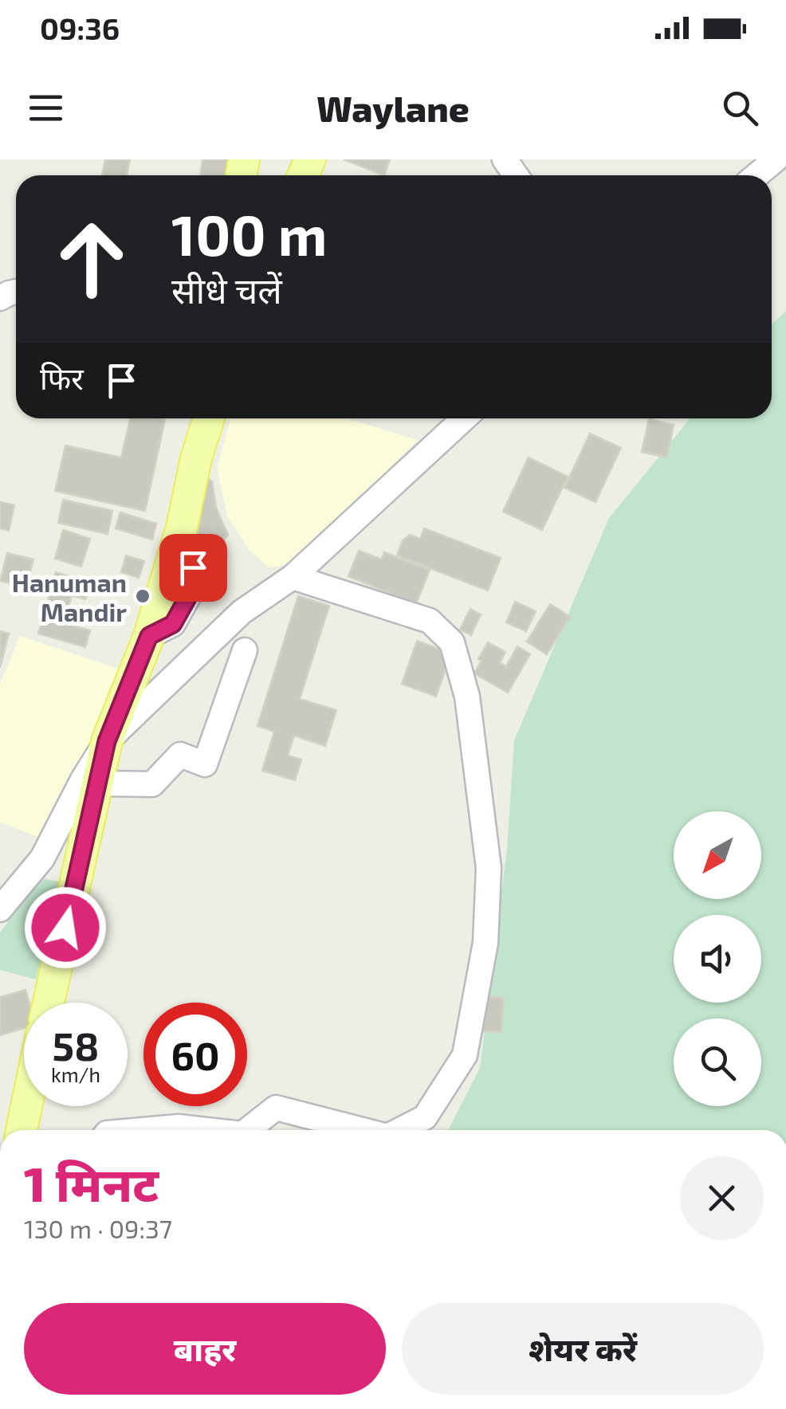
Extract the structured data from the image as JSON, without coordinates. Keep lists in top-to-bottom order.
{
  "places": ["Hanuman Mandir"],
  "north": "bottom left",
  "page": {
    "status": "09:36",
    "header": "Waylane",
    "turn": ["100 m", "सीधे चलें"],
    "then": "फिर",
    "speed": "58 km/h",
    "limit": "60",
    "heading": ["1 मिनट", "130 m · 09:37"],
    "buttons": ["बाहर", "शेयर करें"]
  }
}
